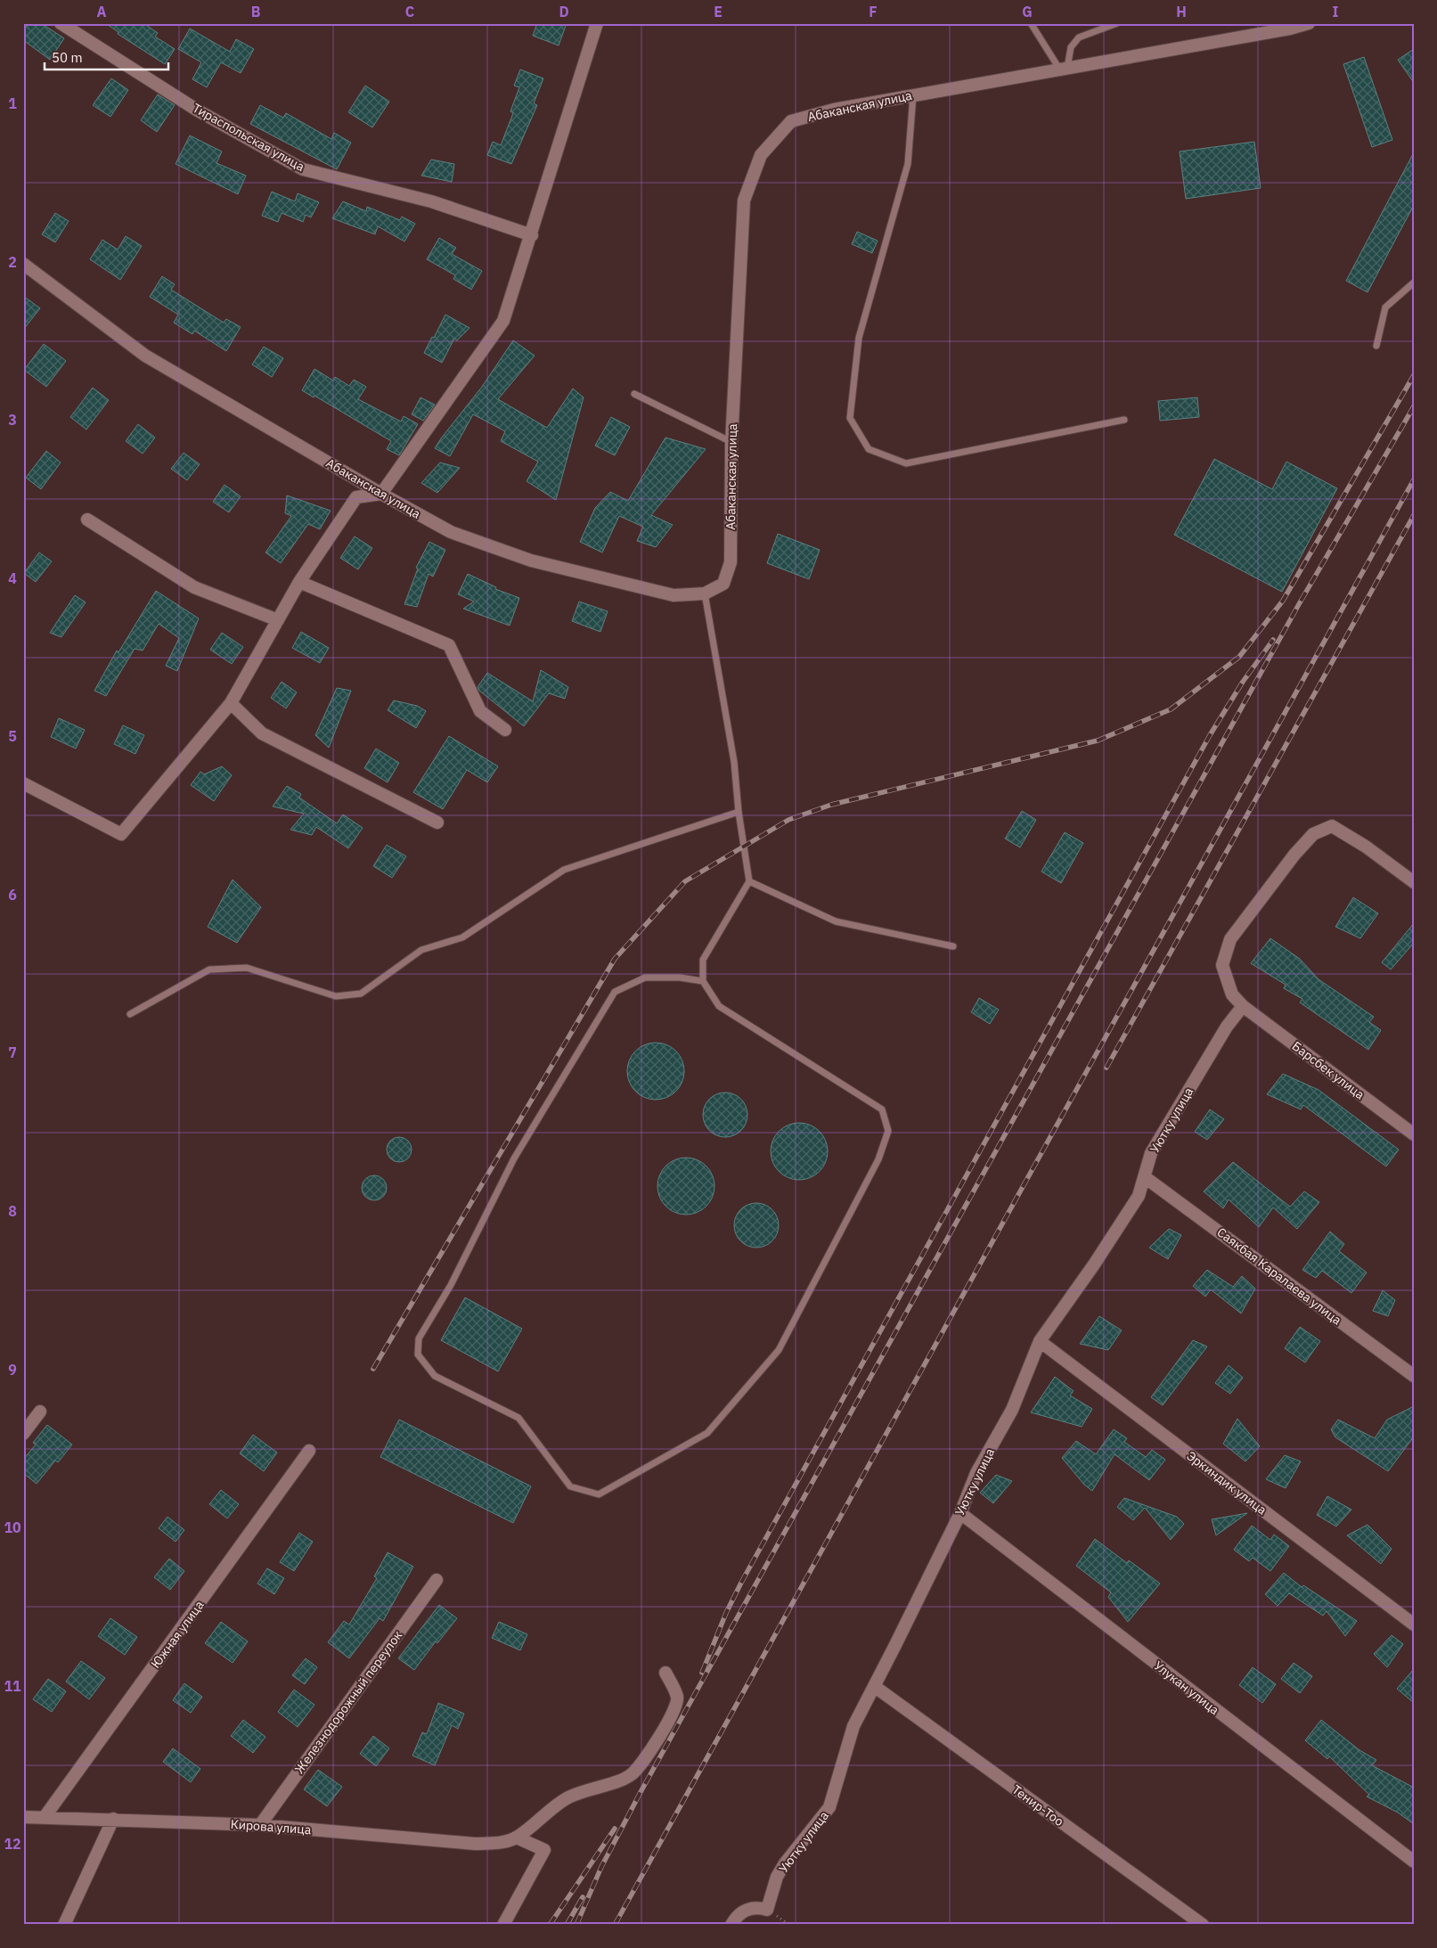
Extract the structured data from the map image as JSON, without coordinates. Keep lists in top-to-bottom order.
{
  "streets": {
    "street": [
      "Абаканская улица",
      "Тираспольская улица",
      "Барсбек улица",
      "Уютку улица",
      "Саякбая Каралаева улица",
      "Эркиндик улица",
      "Южная улица",
      "Улукан улица",
      "Железнодорожный переулок",
      "Тенир-Тоо",
      "Кирова улица"
    ]
  },
  "crossings": [
    ["Барсбек улица", "Уютку улица"],
    ["Уютку улица", "Саякбая Каралаева улица"],
    ["Уютку улица", "Эркиндик улица"],
    ["Уютку улица", "Улукан улица"],
    ["Уютку улица", "Тенир-Тоо"],
    ["Южная улица", "Кирова улица"],
    ["Железнодорожный переулок", "Кирова улица"]
  ],
  "scale_bar": "50 m",
  "grid": {
    "columns": [
      "A",
      "B",
      "C",
      "D",
      "E",
      "F",
      "G",
      "H",
      "I"
    ],
    "rows": [
      "1",
      "2",
      "3",
      "4",
      "5",
      "6",
      "7",
      "8",
      "9",
      "10",
      "11",
      "12"
    ]
  }
}
